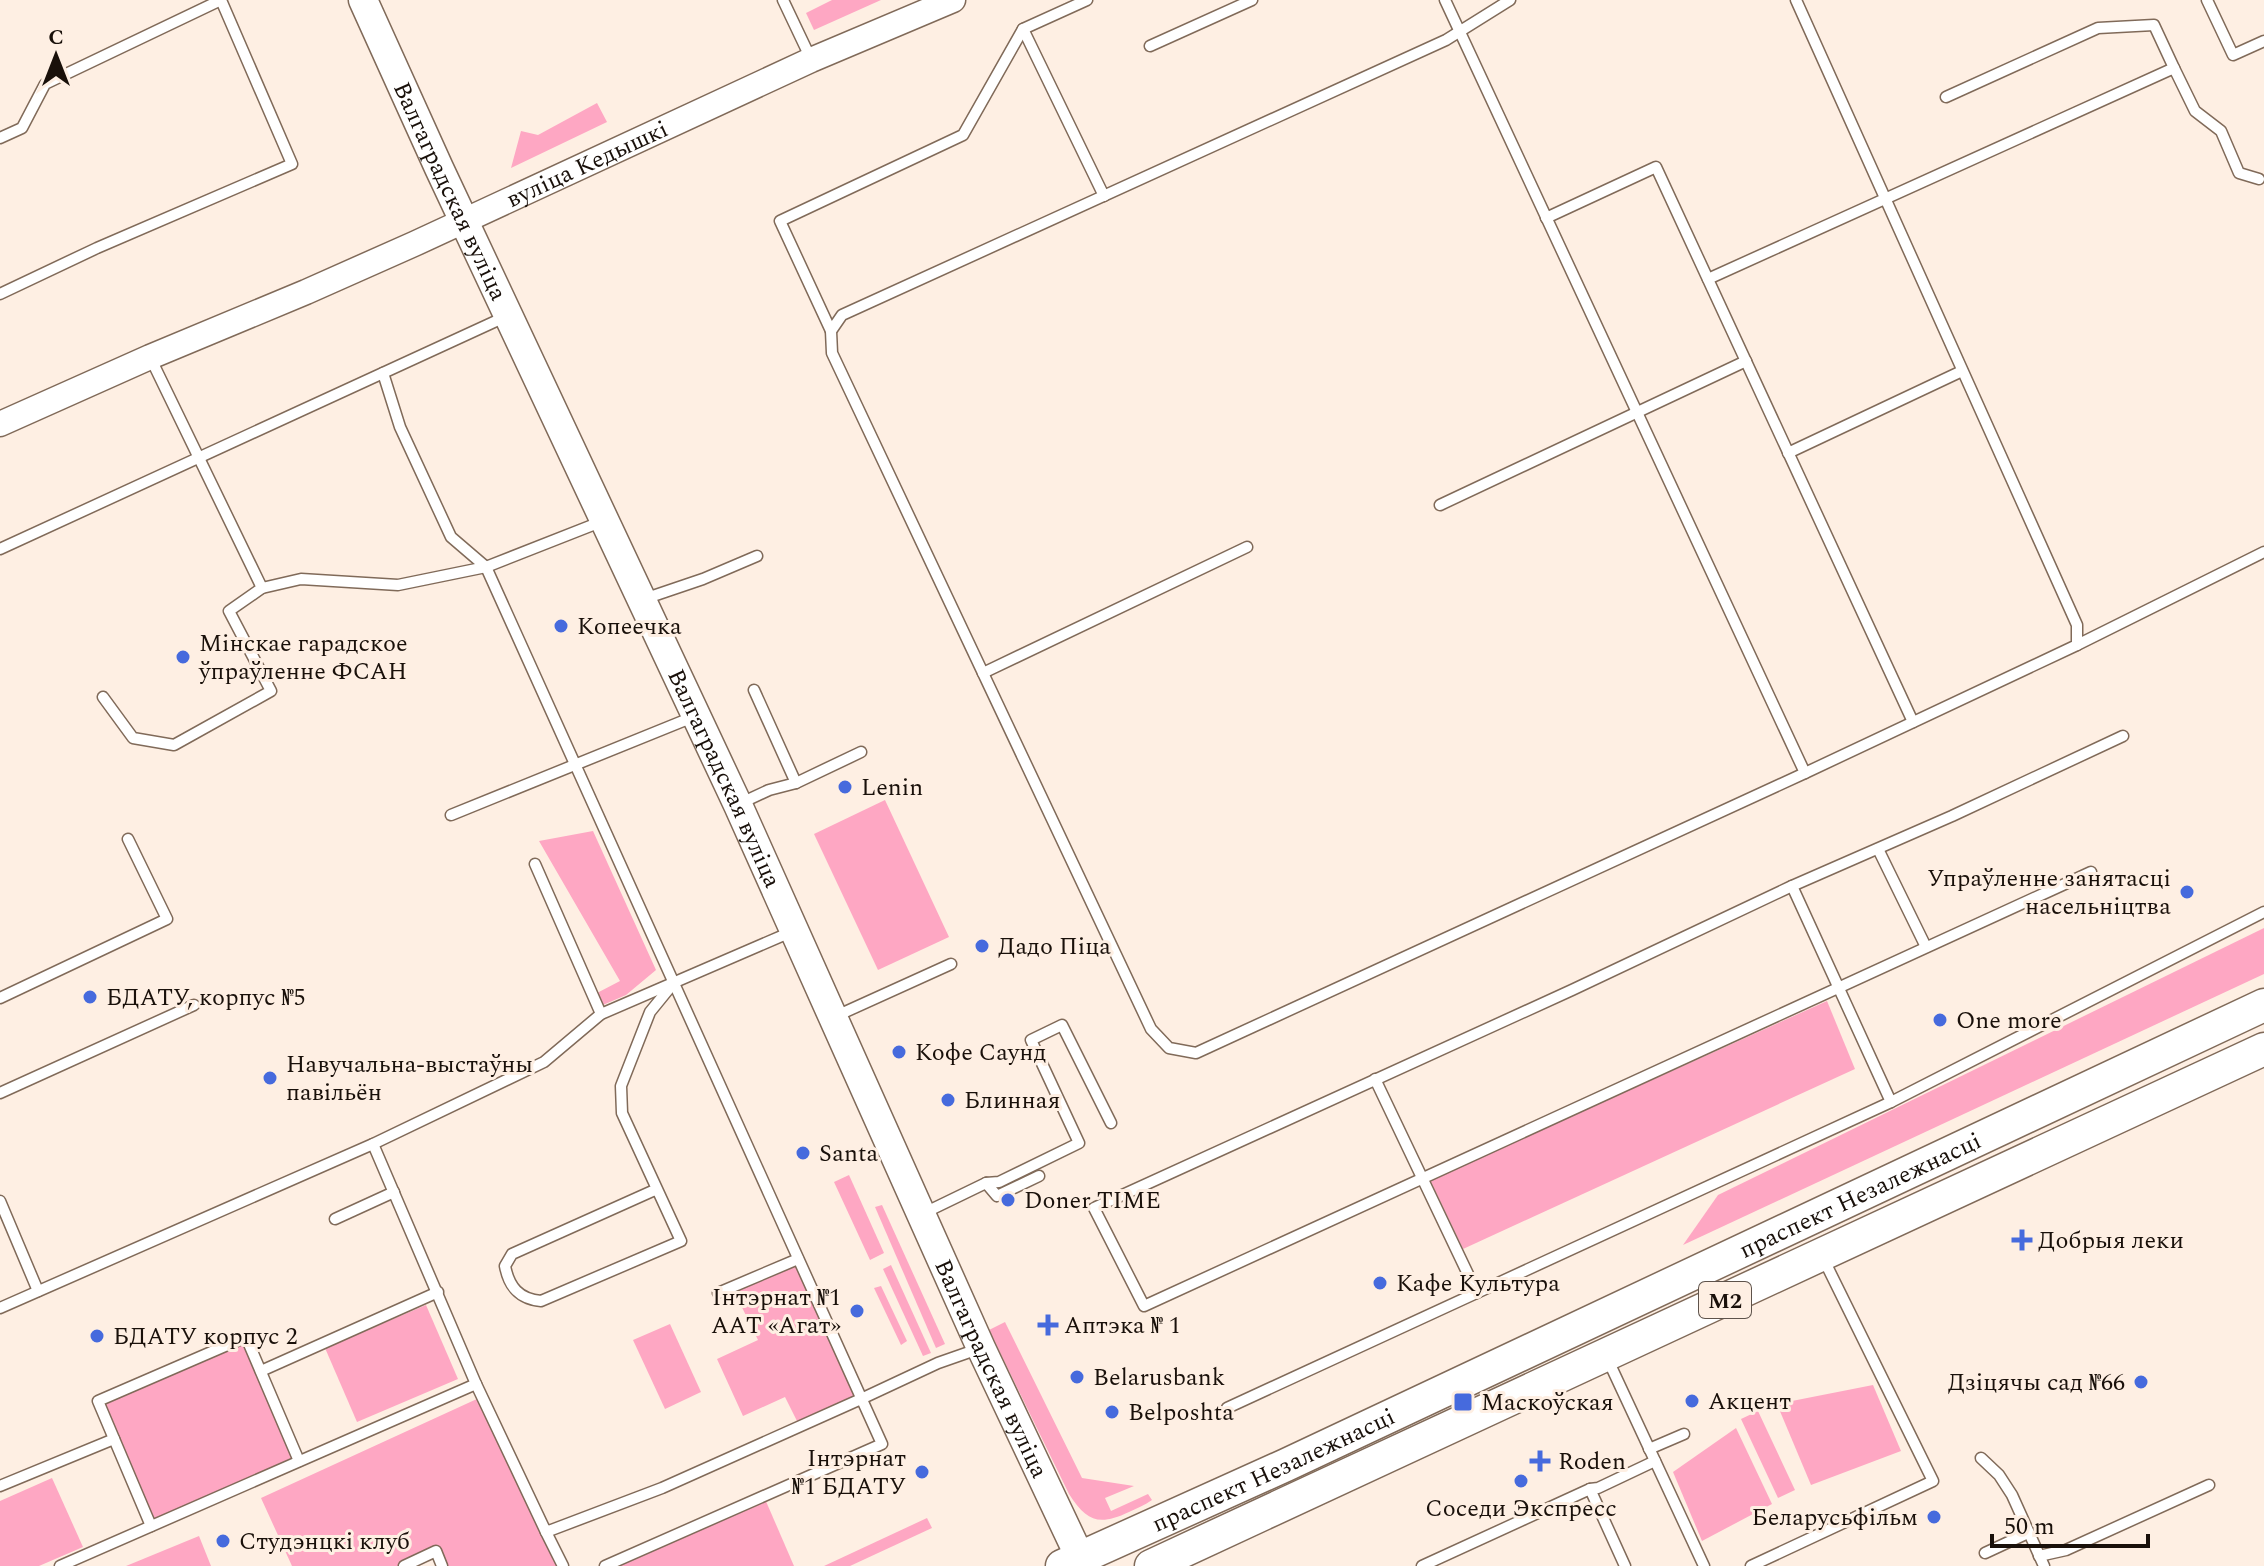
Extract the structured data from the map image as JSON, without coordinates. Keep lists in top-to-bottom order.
{
  "streets": {
    "main road": ["Валгаградская вуліца", "праспект Незалежнасці", "М2"],
    "street": ["вуліца Кедышкі"]
  },
  "crossings": [
    ["вуліца Кедышкі", "Валгаградская вуліца"],
    ["Валгаградская вуліца", "праспект Незалежнасці"]
  ],
  "places": {
    "other": [
      "Копеечка",
      "Мінскае гарадское ўпраўленне ФСАН",
      "Lenin",
      "Упраўленне занятасці насельніцтва",
      "Дадо Піца",
      "БДАТУ, корпус №5",
      "One more",
      "Кофе Саунд",
      "Навучальна-выстаўны павільён",
      "Блинная",
      "Santa",
      "Doner TIME",
      "Кафе Культура",
      "Інтэрнат №1 ААТ «Агат»",
      "БДАТУ корпус 2",
      "Belarusbank",
      "Дзіцячы сад №66",
      "Акцент",
      "Belposhta",
      "Інтэрнат №1 БДАТУ",
      "Соседи Экспресс",
      "Беларусьфільм",
      "Студэнцкі клуб"
    ],
    "health": ["Добрыя леки", "Аптэка № 1", "Roden"],
    "transit": ["Маскоўская"]
  },
  "scale_bar": "50 m",
  "north": "top"
}
